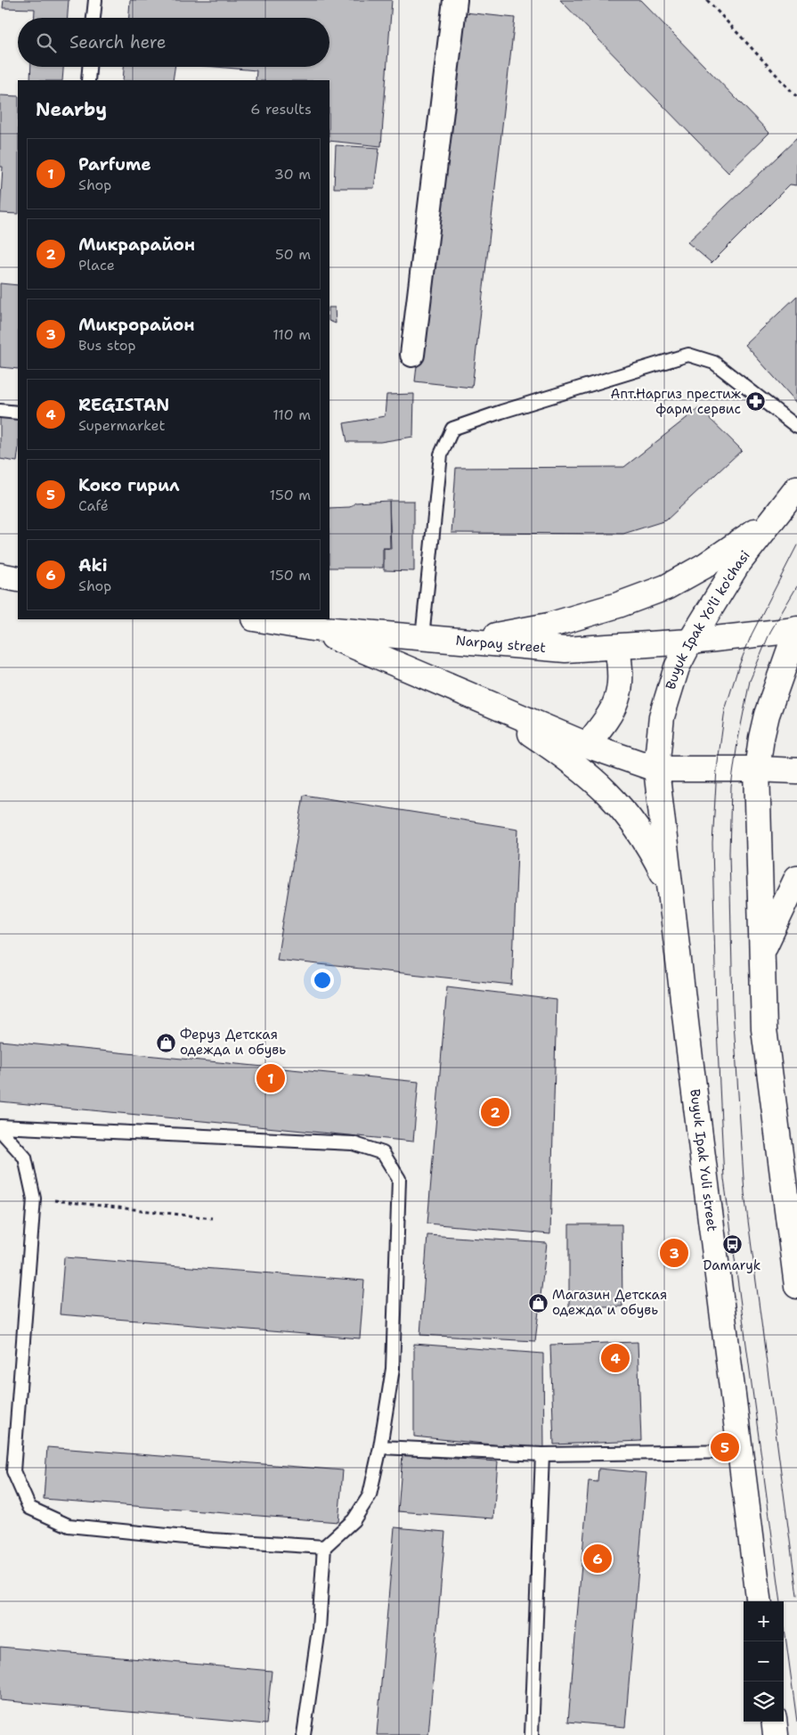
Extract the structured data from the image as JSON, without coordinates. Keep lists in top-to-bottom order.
{
  "streets": {
    "main road": ["Buyuk Ipak Yo'li ko'chasi", "Narpay street", "Buyuk Ipak Yuli street"]
  },
  "crossings": [
    ["Buyuk Ipak Yo'li ko'chasi", "Narpay street"],
    ["Buyuk Ipak Yo'li ko'chasi", "Buyuk Ipak Yuli street"],
    ["Narpay street", "Buyuk Ipak Yuli street"]
  ],
  "places": {
    "pharmacy": ["Апт.Наргиз престиж фарм сервис"],
    "shop": ["Феруз Детская одежда и обувь", "Магазин Детская одежда и обувь"],
    "bus stop": ["Damaryk"]
  },
  "page": {
    "search": "Search here",
    "heading": ["Nearby", "6 results"],
    "list": [
      {
        "mark": "1",
        "name": "Parfume",
        "note": "Shop",
        "value": "30 m"
      },
      {
        "mark": "2",
        "name": "Микрарайон",
        "note": "Place",
        "value": "50 m"
      },
      {
        "mark": "3",
        "name": "Микрорайон",
        "note": "Bus stop",
        "value": "110 m"
      },
      {
        "mark": "4",
        "name": "REGISTAN",
        "note": "Supermarket",
        "value": "110 m"
      },
      {
        "mark": "5",
        "name": "Коко гирил",
        "note": "Café",
        "value": "150 m"
      },
      {
        "mark": "6",
        "name": "Aki",
        "note": "Shop",
        "value": "150 m"
      }
    ],
    "pins": [
      "1",
      "2",
      "3",
      "4",
      "5",
      "6"
    ],
    "map_buttons": ["+", "−"]
  }
}
